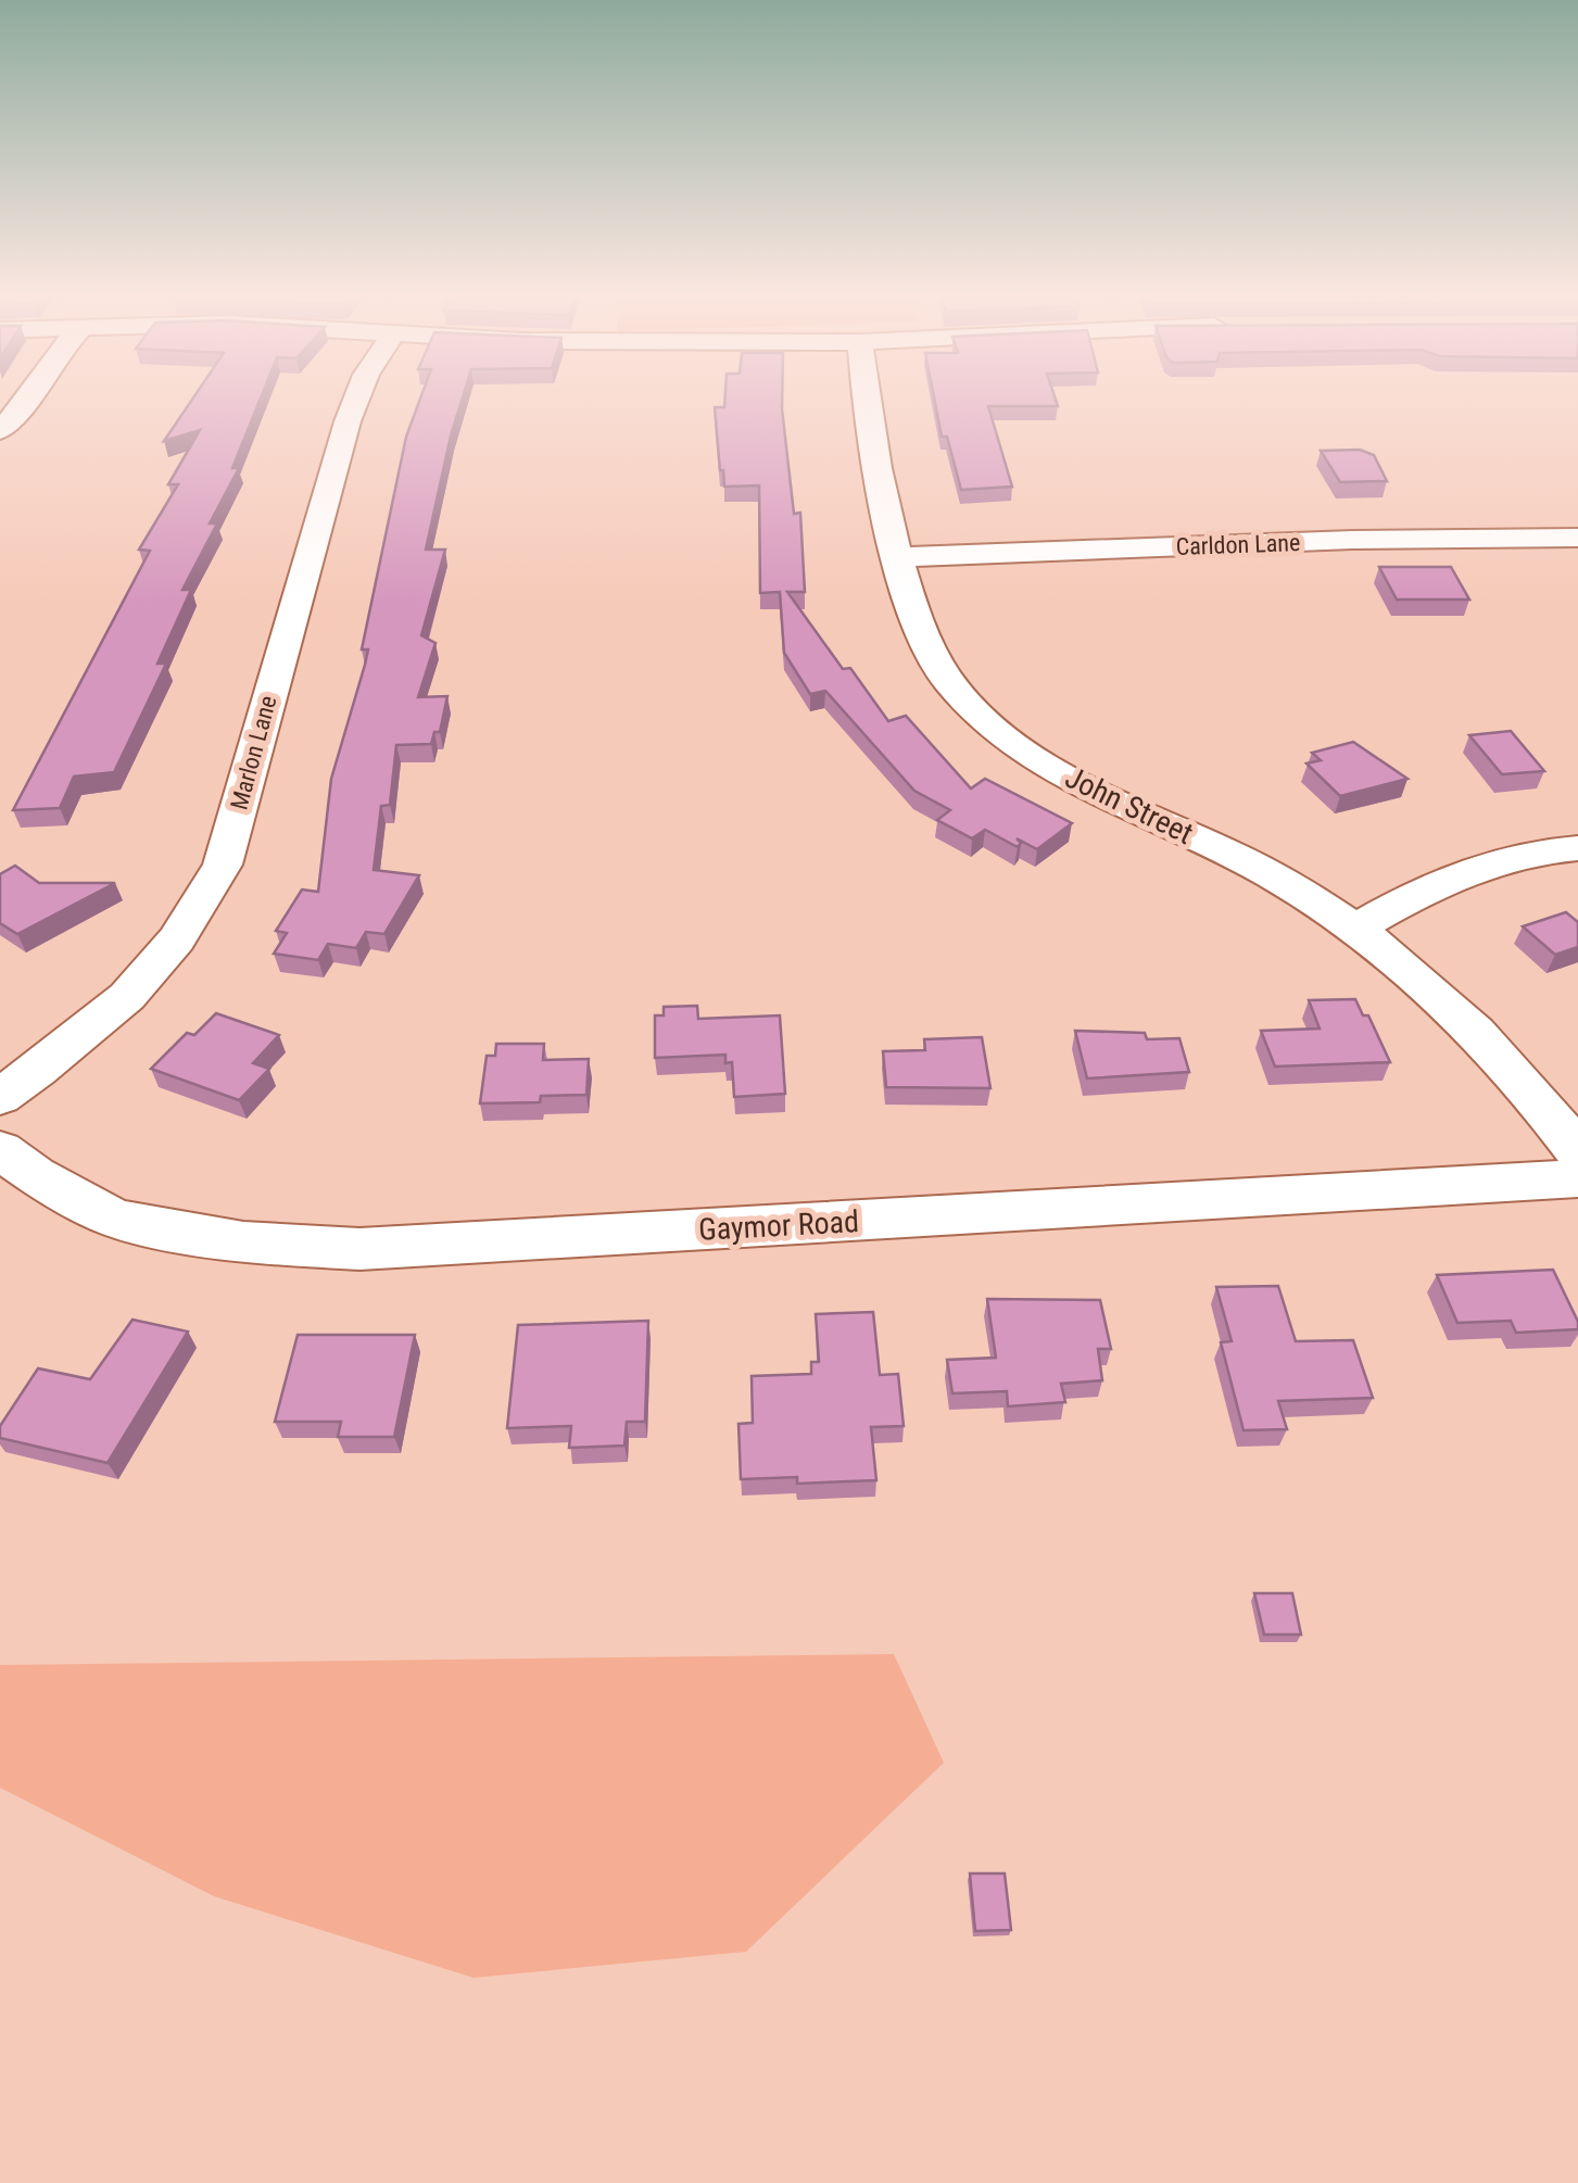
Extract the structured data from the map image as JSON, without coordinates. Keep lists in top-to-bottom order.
{
  "streets": {
    "street": [
      "Carldon Lane",
      "Marlon Lane",
      "John Street",
      "Gaymor Road"
    ]
  },
  "crossings": [
    ["Carldon Lane", "John Street"]
  ]
}
